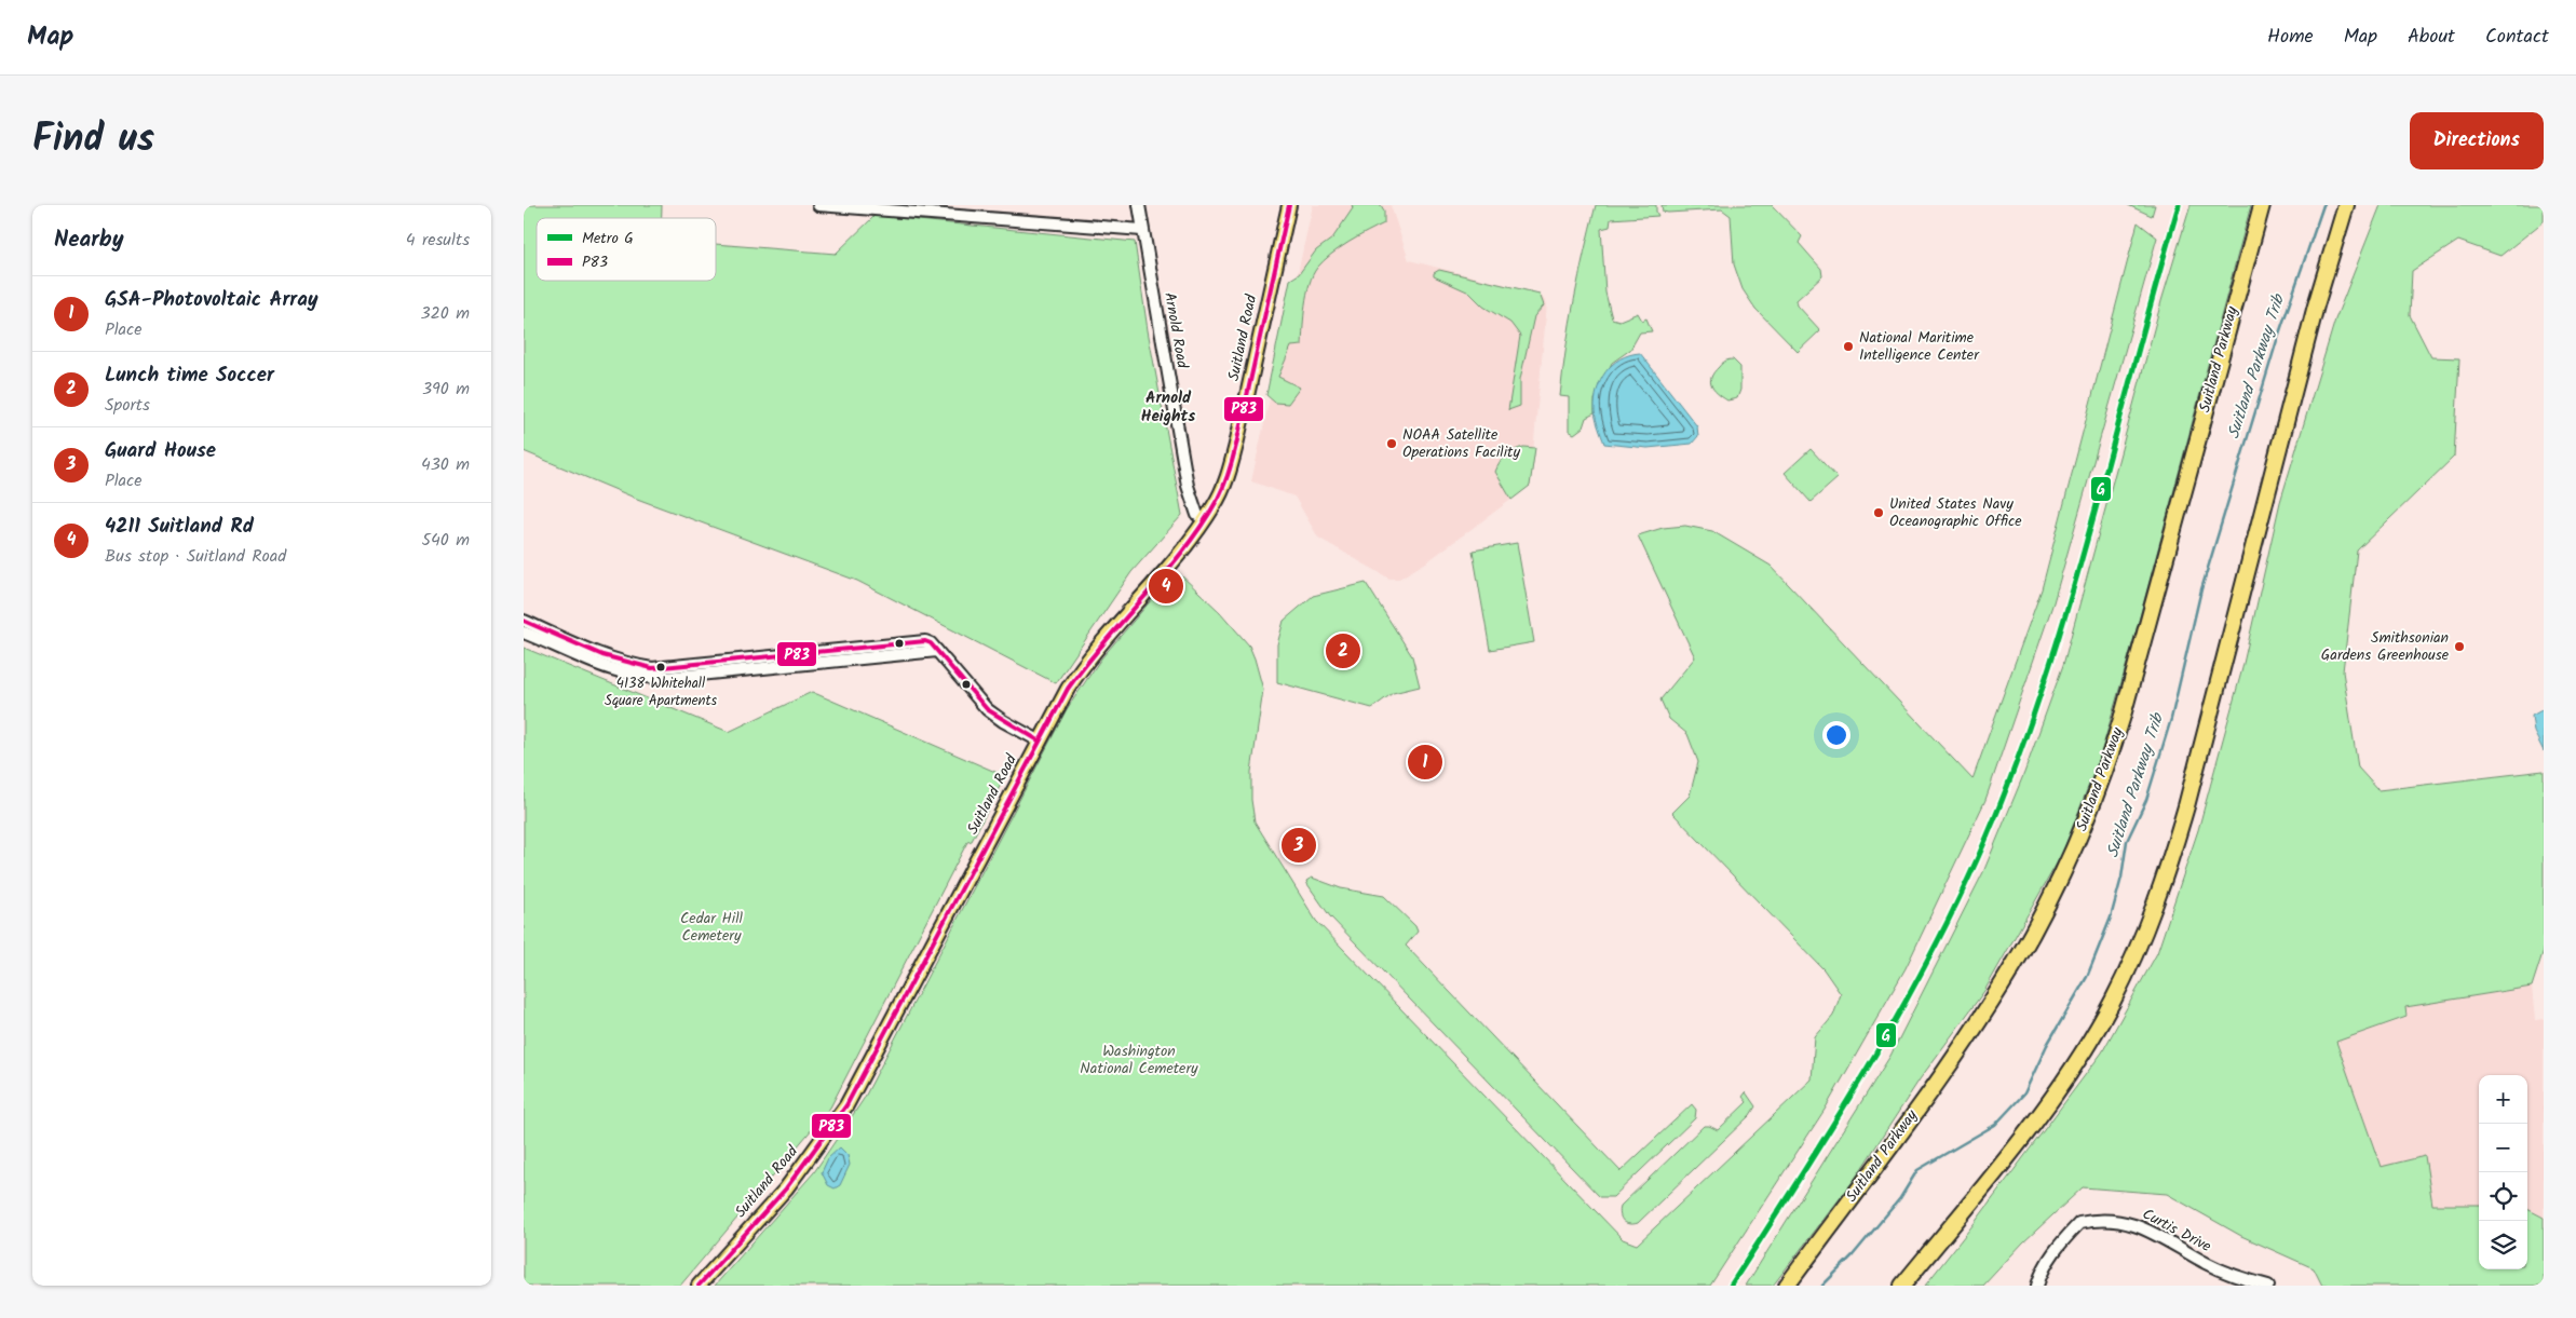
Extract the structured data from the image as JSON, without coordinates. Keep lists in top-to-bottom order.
{
  "streets": {
    "highway": ["Suitland Parkway"],
    "main road": ["Suitland Road"],
    "street": ["Arnold Road", "Curtis Drive"]
  },
  "crossings": [
    ["Arnold Road", "Suitland Road"]
  ],
  "districts": ["Arnold Heights"],
  "water": ["Suitland Parkway Trib"],
  "parks": ["Cedar Hill Cemetery", "Washington National Cemetery"],
  "places": [
    "National Maritime Intelligence Center",
    "NOAA Satellite Operations Facility",
    "United States Navy Oceanographic Office",
    "Smithsonian Gardens Greenhouse",
    "4138 Whitehall Square Apartments"
  ],
  "lines": ["metro line G", "transit line P83"],
  "legend": ["Metro G", "P83"],
  "page": {
    "header": "Map",
    "nav": [
      "Home",
      "Map",
      "About",
      "Contact"
    ],
    "title": "Find us",
    "buttons": "Directions",
    "heading": ["Nearby", "4 results"],
    "list": [
      {
        "mark": "1",
        "name": "GSA-Photovoltaic Array",
        "note": "Place",
        "value": "320 m"
      },
      {
        "mark": "2",
        "name": "Lunch time Soccer",
        "note": "Sports",
        "value": "390 m"
      },
      {
        "mark": "3",
        "name": "Guard House",
        "note": "Place",
        "value": "430 m"
      },
      {
        "mark": "4",
        "name": "4211 Suitland Rd",
        "note": "Bus stop · Suitland Road",
        "value": "540 m"
      }
    ],
    "pins": [
      "4",
      "2",
      "1",
      "3"
    ],
    "map_buttons": ["+", "−"]
  }
}
